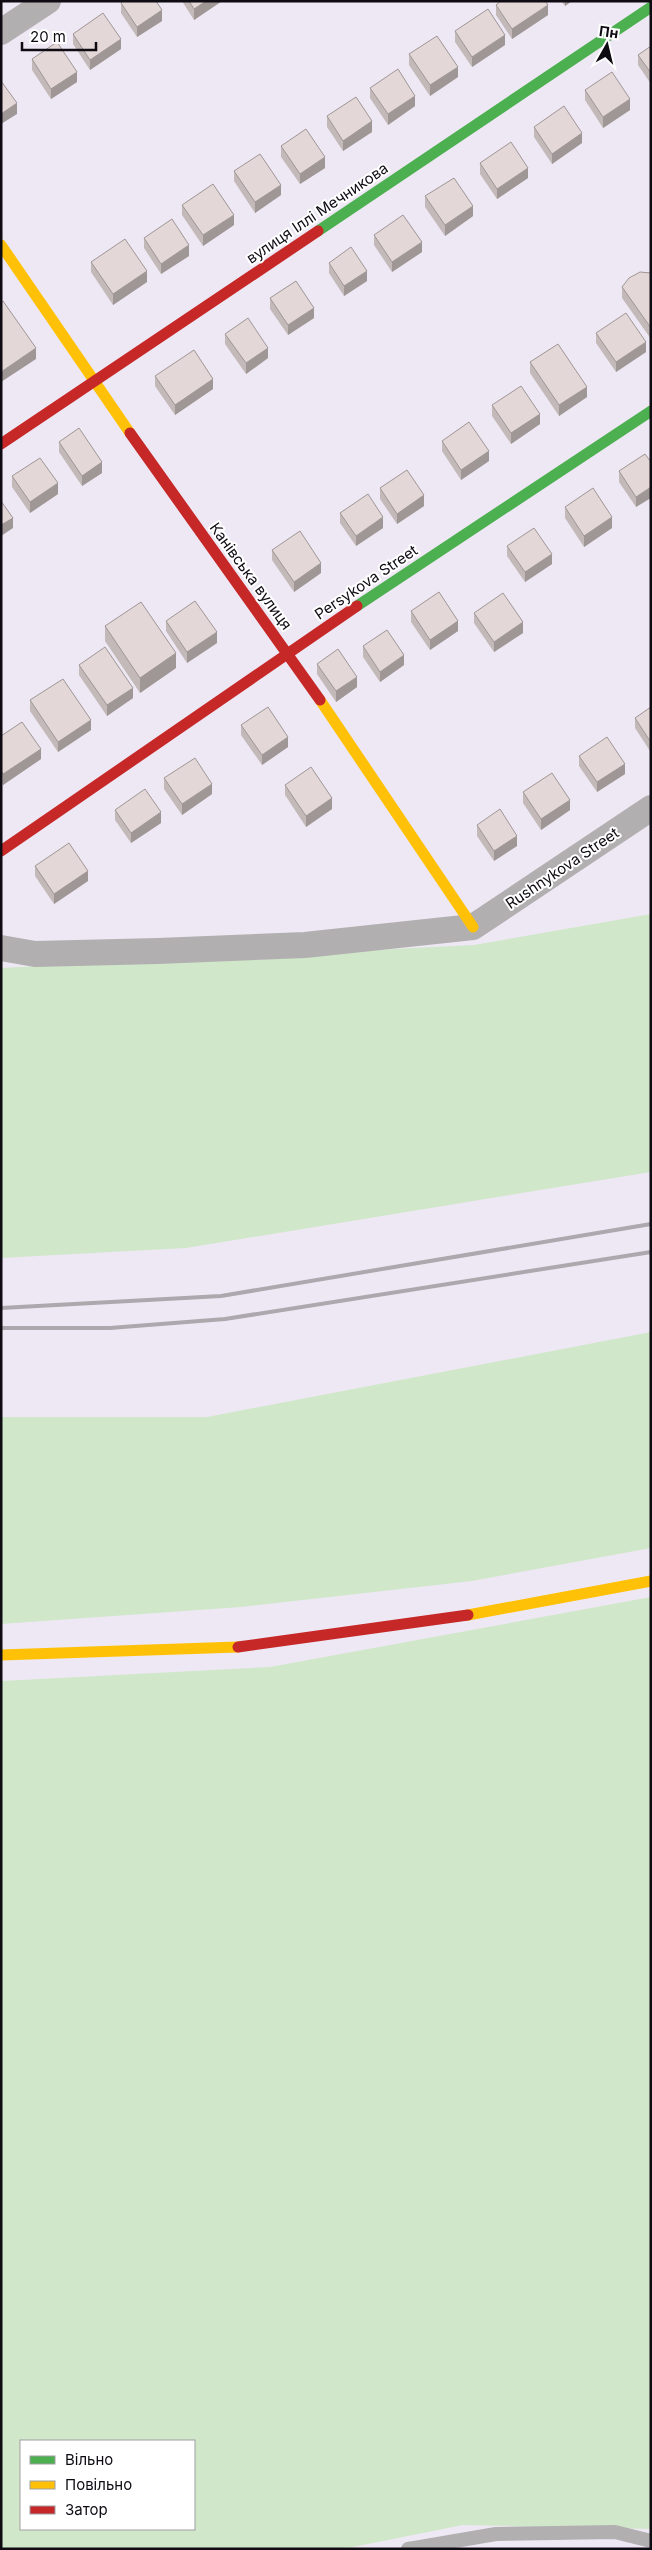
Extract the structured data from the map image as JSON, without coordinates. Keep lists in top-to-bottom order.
{
  "streets": {
    "street": [
      "вулиця Іллі Мечникова",
      "Канівська вулиця",
      "Persykova Street",
      "Rushnykova Street"
    ]
  },
  "crossings": [
    ["вулиця Іллі Мечникова", "Канівська вулиця"],
    ["Канівська вулиця", "Persykova Street"],
    ["Канівська вулиця", "Rushnykova Street"]
  ],
  "legend": ["Вільно", "Повільно", "Затор"],
  "scale_bar": "20 m",
  "north": "top"
}
